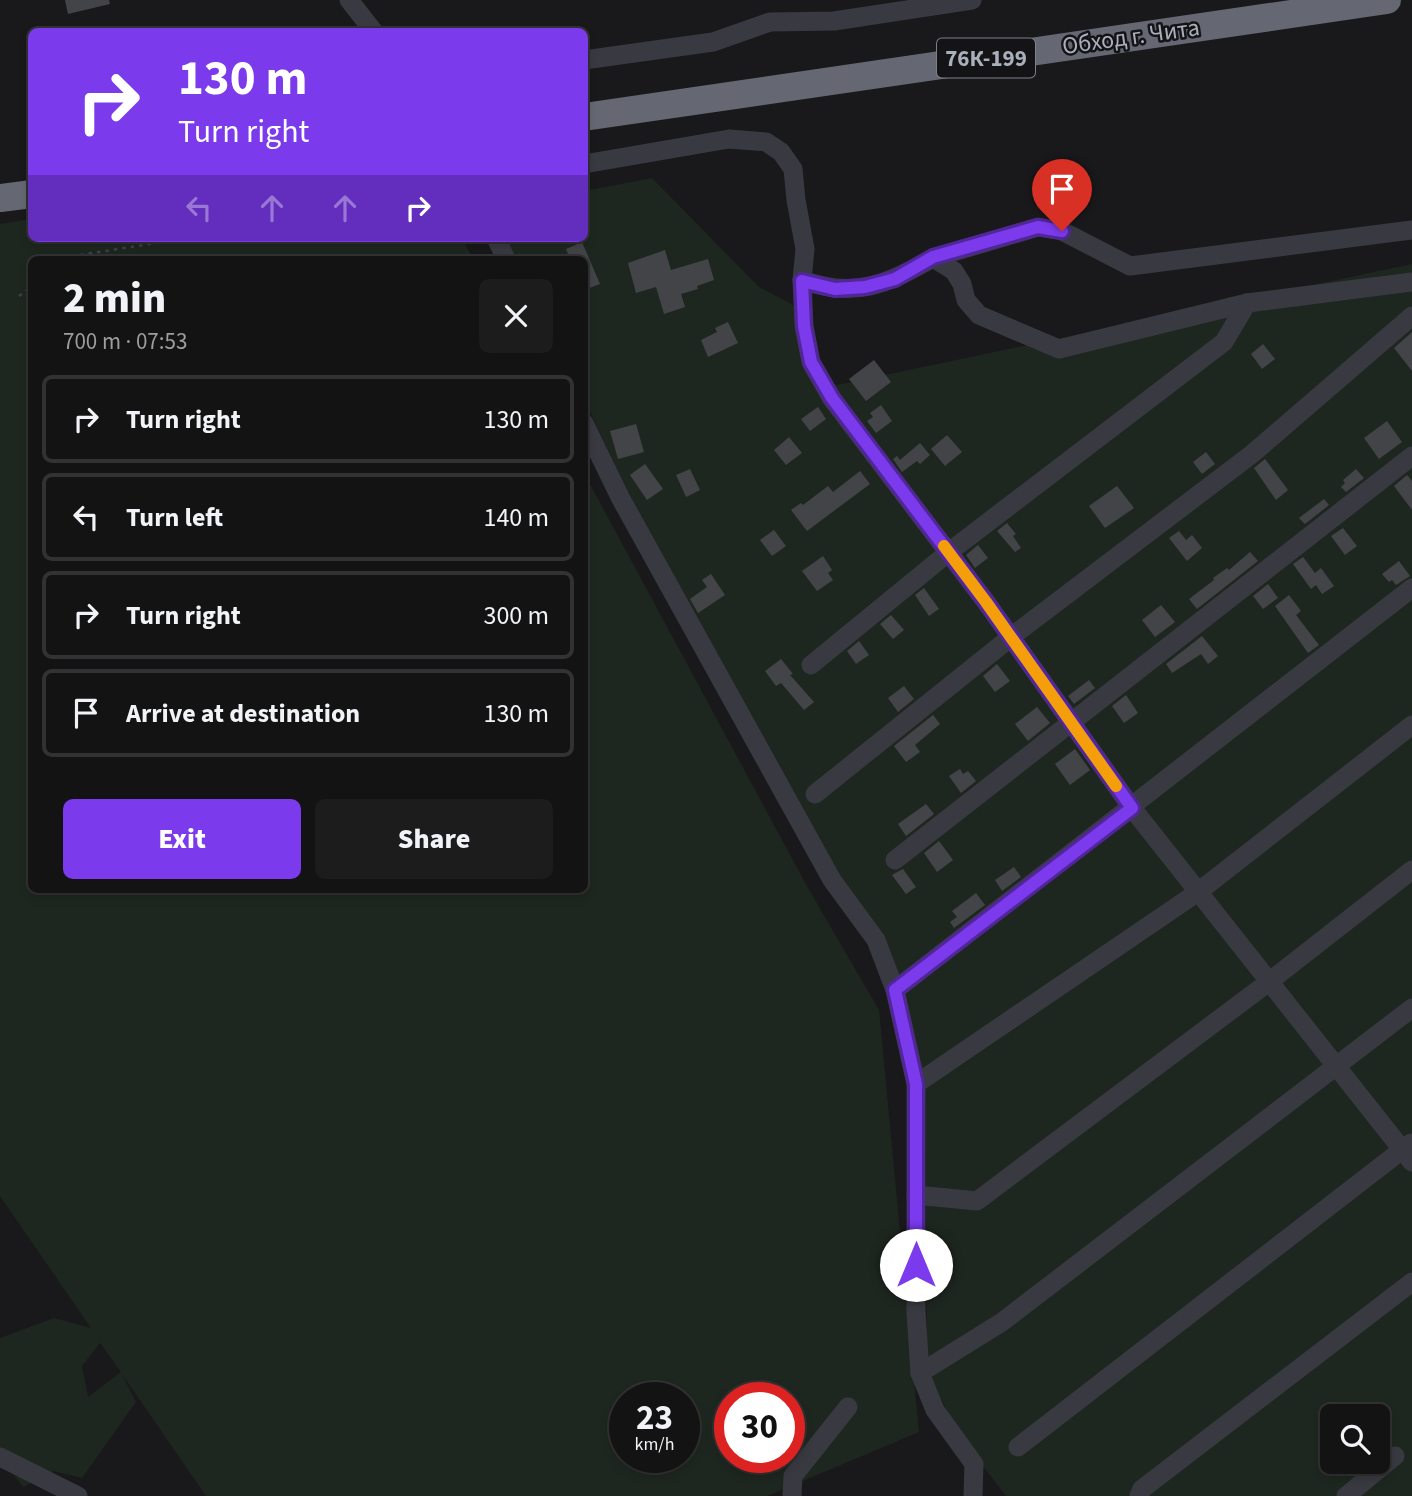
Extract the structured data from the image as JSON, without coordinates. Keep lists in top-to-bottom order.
{
  "streets": {
    "highway": ["Обход г. Чита", "76К-199"]
  },
  "page": {
    "turn": ["130 m", "Turn right"],
    "heading": ["2 min", "700 m · 07:53"],
    "list": [
      {
        "name": "Turn right",
        "value": "130 m"
      },
      {
        "name": "Turn left",
        "value": "140 m"
      },
      {
        "name": "Turn right",
        "value": "300 m"
      },
      {
        "name": "Arrive at destination",
        "value": "130 m"
      }
    ],
    "buttons": ["Exit", "Share"],
    "speed": "23 km/h",
    "limit": "30"
  }
}
